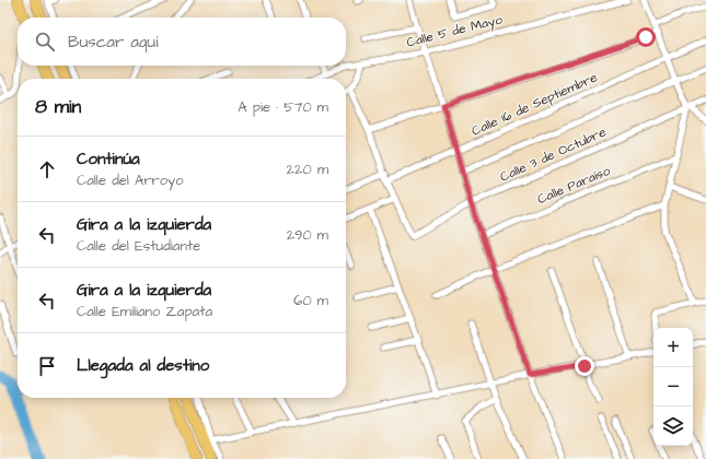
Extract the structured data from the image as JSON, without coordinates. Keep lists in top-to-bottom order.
{
  "streets": {
    "street": [
      "Calle 5 de Mayo",
      "Calle 16 de Septiembre",
      "Calle 3 de Octubre",
      "Calle Paraíso"
    ]
  },
  "page": {
    "search": "Buscar aquí",
    "heading": ["8 min", "A pie · 570 m"],
    "list": [
      ["Continúa", "Calle del Arroyo", "220 m"],
      ["Gira a la izquierda", "Calle del Estudiante", "290 m"],
      ["Gira a la izquierda", "Calle Emiliano Zapata", "60 m"],
      "Llegada al destino"
    ],
    "map_buttons": ["+", "−"]
  }
}
